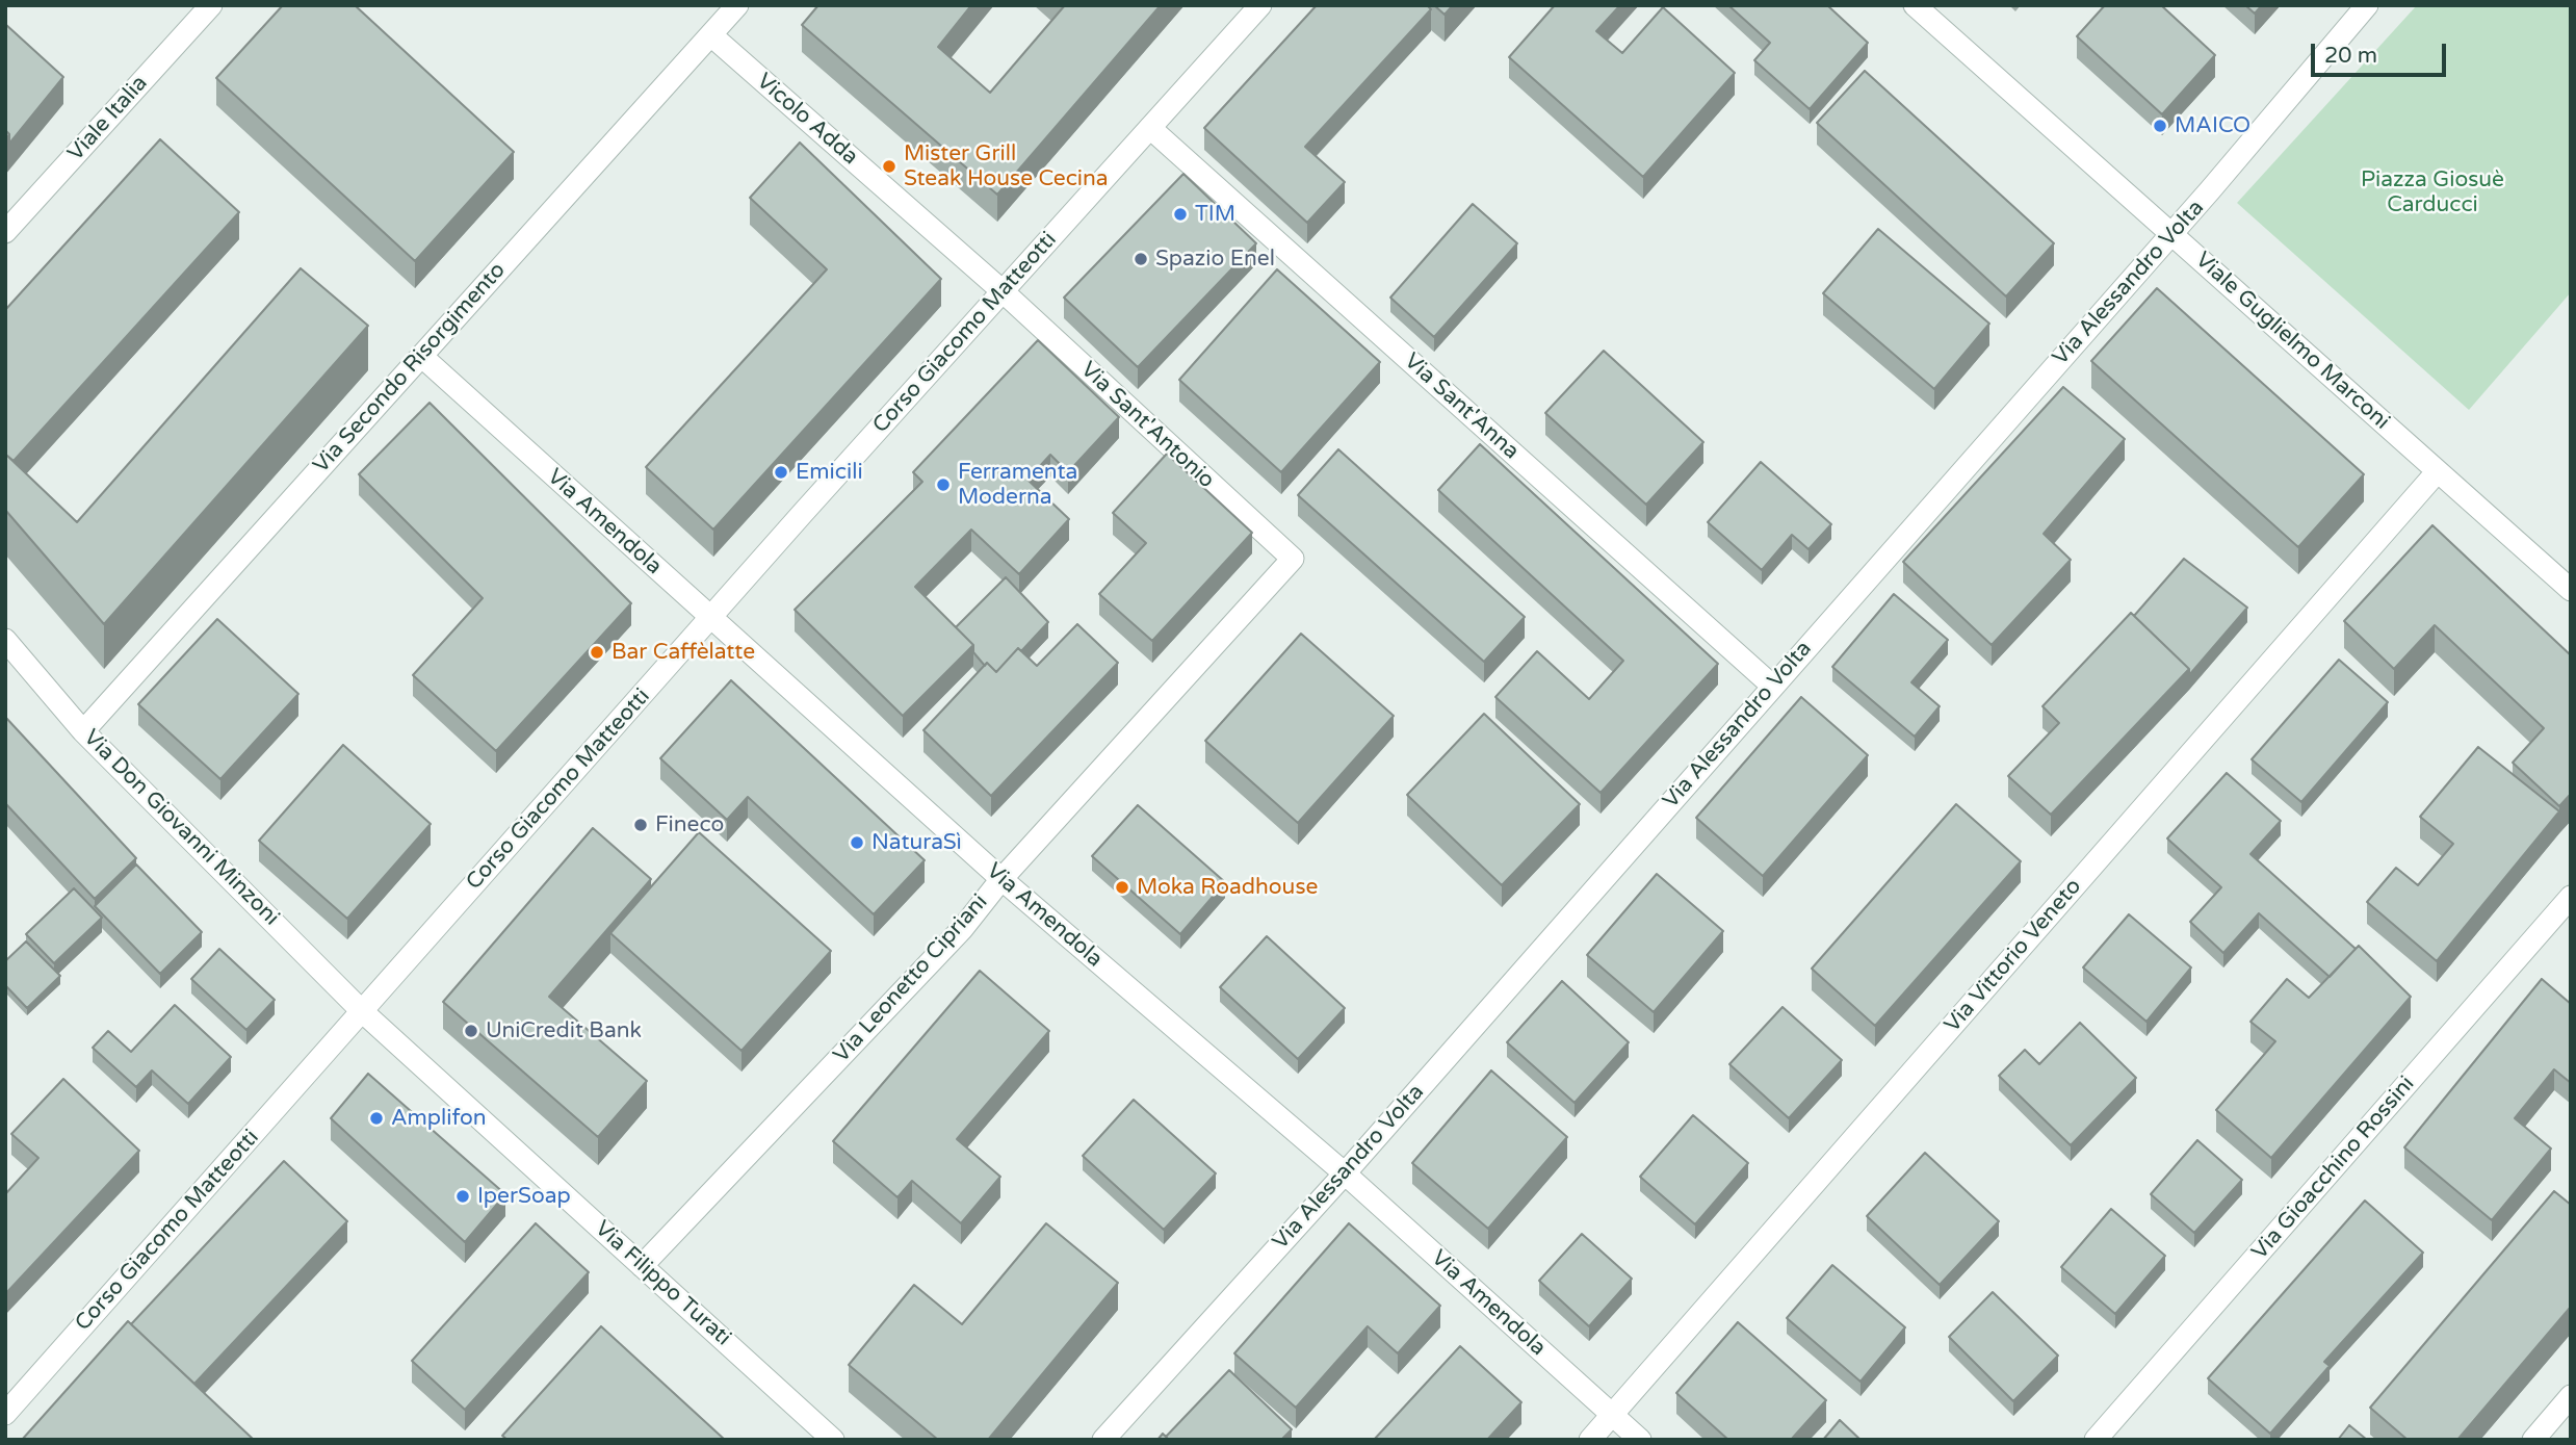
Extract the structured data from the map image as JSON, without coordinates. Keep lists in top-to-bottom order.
{
  "streets": {
    "street": [
      "Viale Italia",
      "Vicolo Adda",
      "Via Alessandro Volta",
      "Corso Giacomo Matteotti",
      "Viale Guglielmo Marconi",
      "Via Secondo Risorgimento",
      "Via Sant'Anna",
      "Via Sant'Antonio",
      "Via Amendola",
      "Via Don Giovanni Minzoni",
      "Via Vittorio Veneto",
      "Via Leonetto Cipriani",
      "Via Gioacchino Rossini",
      "Via Filippo Turati"
    ]
  },
  "crossings": [
    ["Vicolo Adda", "Corso Giacomo Matteotti"],
    ["Vicolo Adda", "Via Secondo Risorgimento"],
    ["Vicolo Adda", "Via Sant'Antonio"],
    ["Via Alessandro Volta", "Viale Guglielmo Marconi"],
    ["Via Alessandro Volta", "Via Sant'Anna"],
    ["Via Alessandro Volta", "Via Amendola"],
    ["Corso Giacomo Matteotti", "Via Sant'Anna"],
    ["Corso Giacomo Matteotti", "Via Sant'Antonio"],
    ["Corso Giacomo Matteotti", "Via Amendola"],
    ["Corso Giacomo Matteotti", "Via Don Giovanni Minzoni"],
    ["Corso Giacomo Matteotti", "Via Filippo Turati"],
    ["Viale Guglielmo Marconi", "Via Vittorio Veneto"],
    ["Via Secondo Risorgimento", "Via Amendola"],
    ["Via Secondo Risorgimento", "Via Don Giovanni Minzoni"],
    ["Via Sant'Antonio", "Via Leonetto Cipriani"],
    ["Via Amendola", "Via Vittorio Veneto"],
    ["Via Amendola", "Via Leonetto Cipriani"],
    ["Via Don Giovanni Minzoni", "Via Filippo Turati"],
    ["Via Leonetto Cipriani", "Via Filippo Turati"]
  ],
  "parks": ["Piazza Giosuè Carducci"],
  "places": [
    "MAICO",
    "Mister Grill Steak House Cecina",
    "TIM",
    "Spazio Enel",
    "Emicili",
    "Ferramenta Moderna",
    "Bar Caffèlatte",
    "Fineco",
    "NaturaSì",
    "Moka Roadhouse",
    "UniCredit Bank",
    "Amplifon",
    "IperSoap"
  ],
  "scale_bar": "20 m"
}
